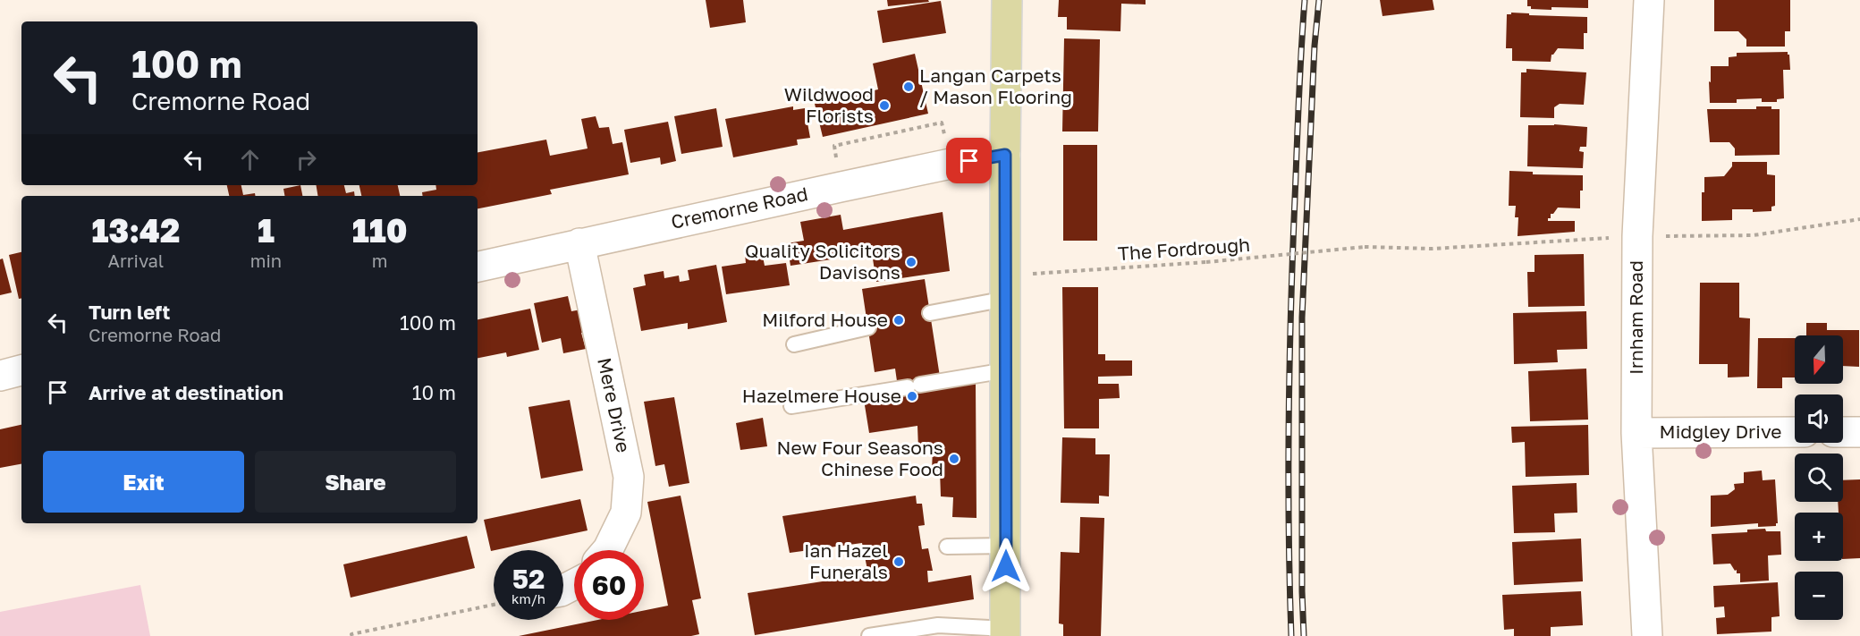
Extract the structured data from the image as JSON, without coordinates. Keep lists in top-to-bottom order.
{
  "streets": {
    "street": [
      "Cremorne Road",
      "Irnham Road",
      "Mere Drive",
      "Midgley Drive"
    ],
    "path": ["The Fordrough"]
  },
  "crossings": [
    ["Cremorne Road", "Mere Drive"],
    ["Irnham Road", "Midgley Drive"]
  ],
  "places": [
    "Langan Carpets / Mason Flooring",
    "Wildwood Florists",
    "Quality Solicitors Davisons",
    "Milford House",
    "Hazelmere House",
    "New Four Seasons Chinese Food",
    "Ian Hazel Funerals"
  ],
  "north": "bottom",
  "page": {
    "turn": ["100 m", "Cremorne Road"],
    "eta": [
      "13:42",
      "Arrival",
      "1",
      "min",
      "110",
      "m"
    ],
    "list": [
      {
        "name": "Turn left",
        "note": "Cremorne Road",
        "value": "100 m"
      },
      {
        "name": "Arrive at destination",
        "value": "10 m"
      }
    ],
    "map_buttons": ["+", "−"],
    "buttons": ["Exit", "Share"],
    "speed": "52 km/h",
    "limit": "60"
  }
}
